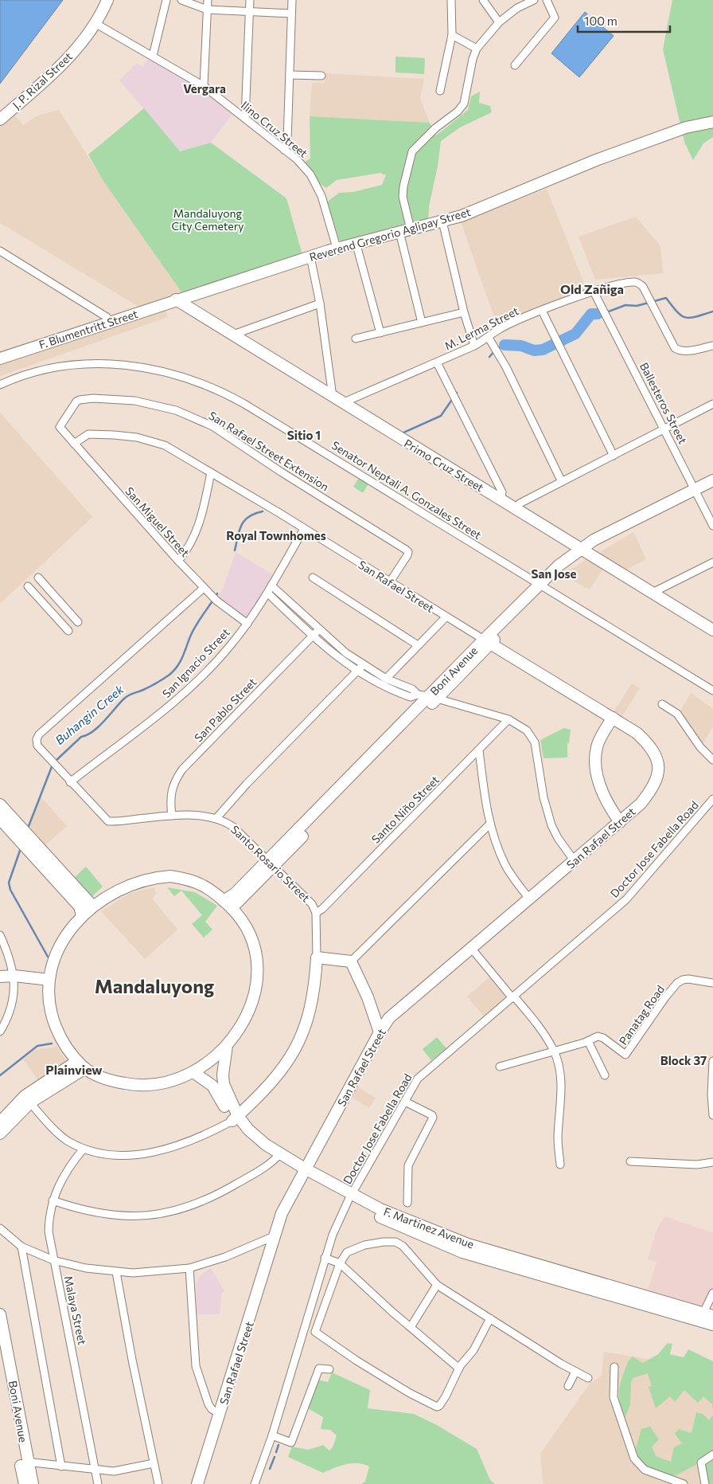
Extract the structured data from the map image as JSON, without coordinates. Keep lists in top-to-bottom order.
{
  "streets": {
    "street": [
      "J. P. Rizal Street",
      "Ilino Cruz Street",
      "Reverend Gregorio Aglipay Street",
      "M. Lerma Street",
      "F. Blumentritt Street",
      "Ballesteros Street",
      "San Rafael Street Extension",
      "Primo Cruz Street",
      "Senator Neptali A. Gonzales Street",
      "San Miguel Street",
      "San Rafael Street",
      "San Ignacio Street",
      "Boni Avenue",
      "San Pablo Street",
      "Santo Niño Street",
      "Doctor Jose Fabella Road",
      "Santo Rosario Street",
      "Panatag Road",
      "F. Martinez Avenue",
      "Malaya Street"
    ]
  },
  "crossings": [
    ["J. P. Rizal Street", "Ilino Cruz Street"],
    ["Ilino Cruz Street", "Reverend Gregorio Aglipay Street"],
    ["Reverend Gregorio Aglipay Street", "F. Blumentritt Street"],
    ["Reverend Gregorio Aglipay Street", "Primo Cruz Street"],
    ["M. Lerma Street", "Ballesteros Street"],
    ["M. Lerma Street", "Primo Cruz Street"],
    ["F. Blumentritt Street", "Primo Cruz Street"],
    ["Ballesteros Street", "Boni Avenue"],
    ["San Rafael Street Extension", "San Miguel Street"],
    ["San Rafael Street Extension", "San Rafael Street"],
    ["Primo Cruz Street", "Boni Avenue"],
    ["Senator Neptali A. Gonzales Street", "Boni Avenue"],
    ["San Miguel Street", "San Rafael Street"],
    ["San Miguel Street", "San Ignacio Street"],
    ["San Miguel Street", "Santo Rosario Street"],
    ["San Rafael Street", "San Ignacio Street"],
    ["San Rafael Street", "Boni Avenue"],
    ["San Rafael Street", "F. Martinez Avenue"],
    ["San Ignacio Street", "Santo Rosario Street"],
    ["Boni Avenue", "Santo Rosario Street"],
    ["San Pablo Street", "Santo Rosario Street"],
    ["Santo Niño Street", "Santo Rosario Street"],
    ["Doctor Jose Fabella Road", "F. Martinez Avenue"],
    ["Santo Rosario Street", "F. Martinez Avenue"],
    ["Santo Rosario Street", "Malaya Street"]
  ],
  "districts": [
    "Vergara",
    "Old Zañiga",
    "Sitio 1",
    "Royal Townhomes",
    "San Jose",
    "Mandaluyong",
    "Block 37",
    "Plainview"
  ],
  "water": ["Buhangin Creek"],
  "parks": ["Mandaluyong City Cemetery"],
  "scale_bar": "100 m"
}
